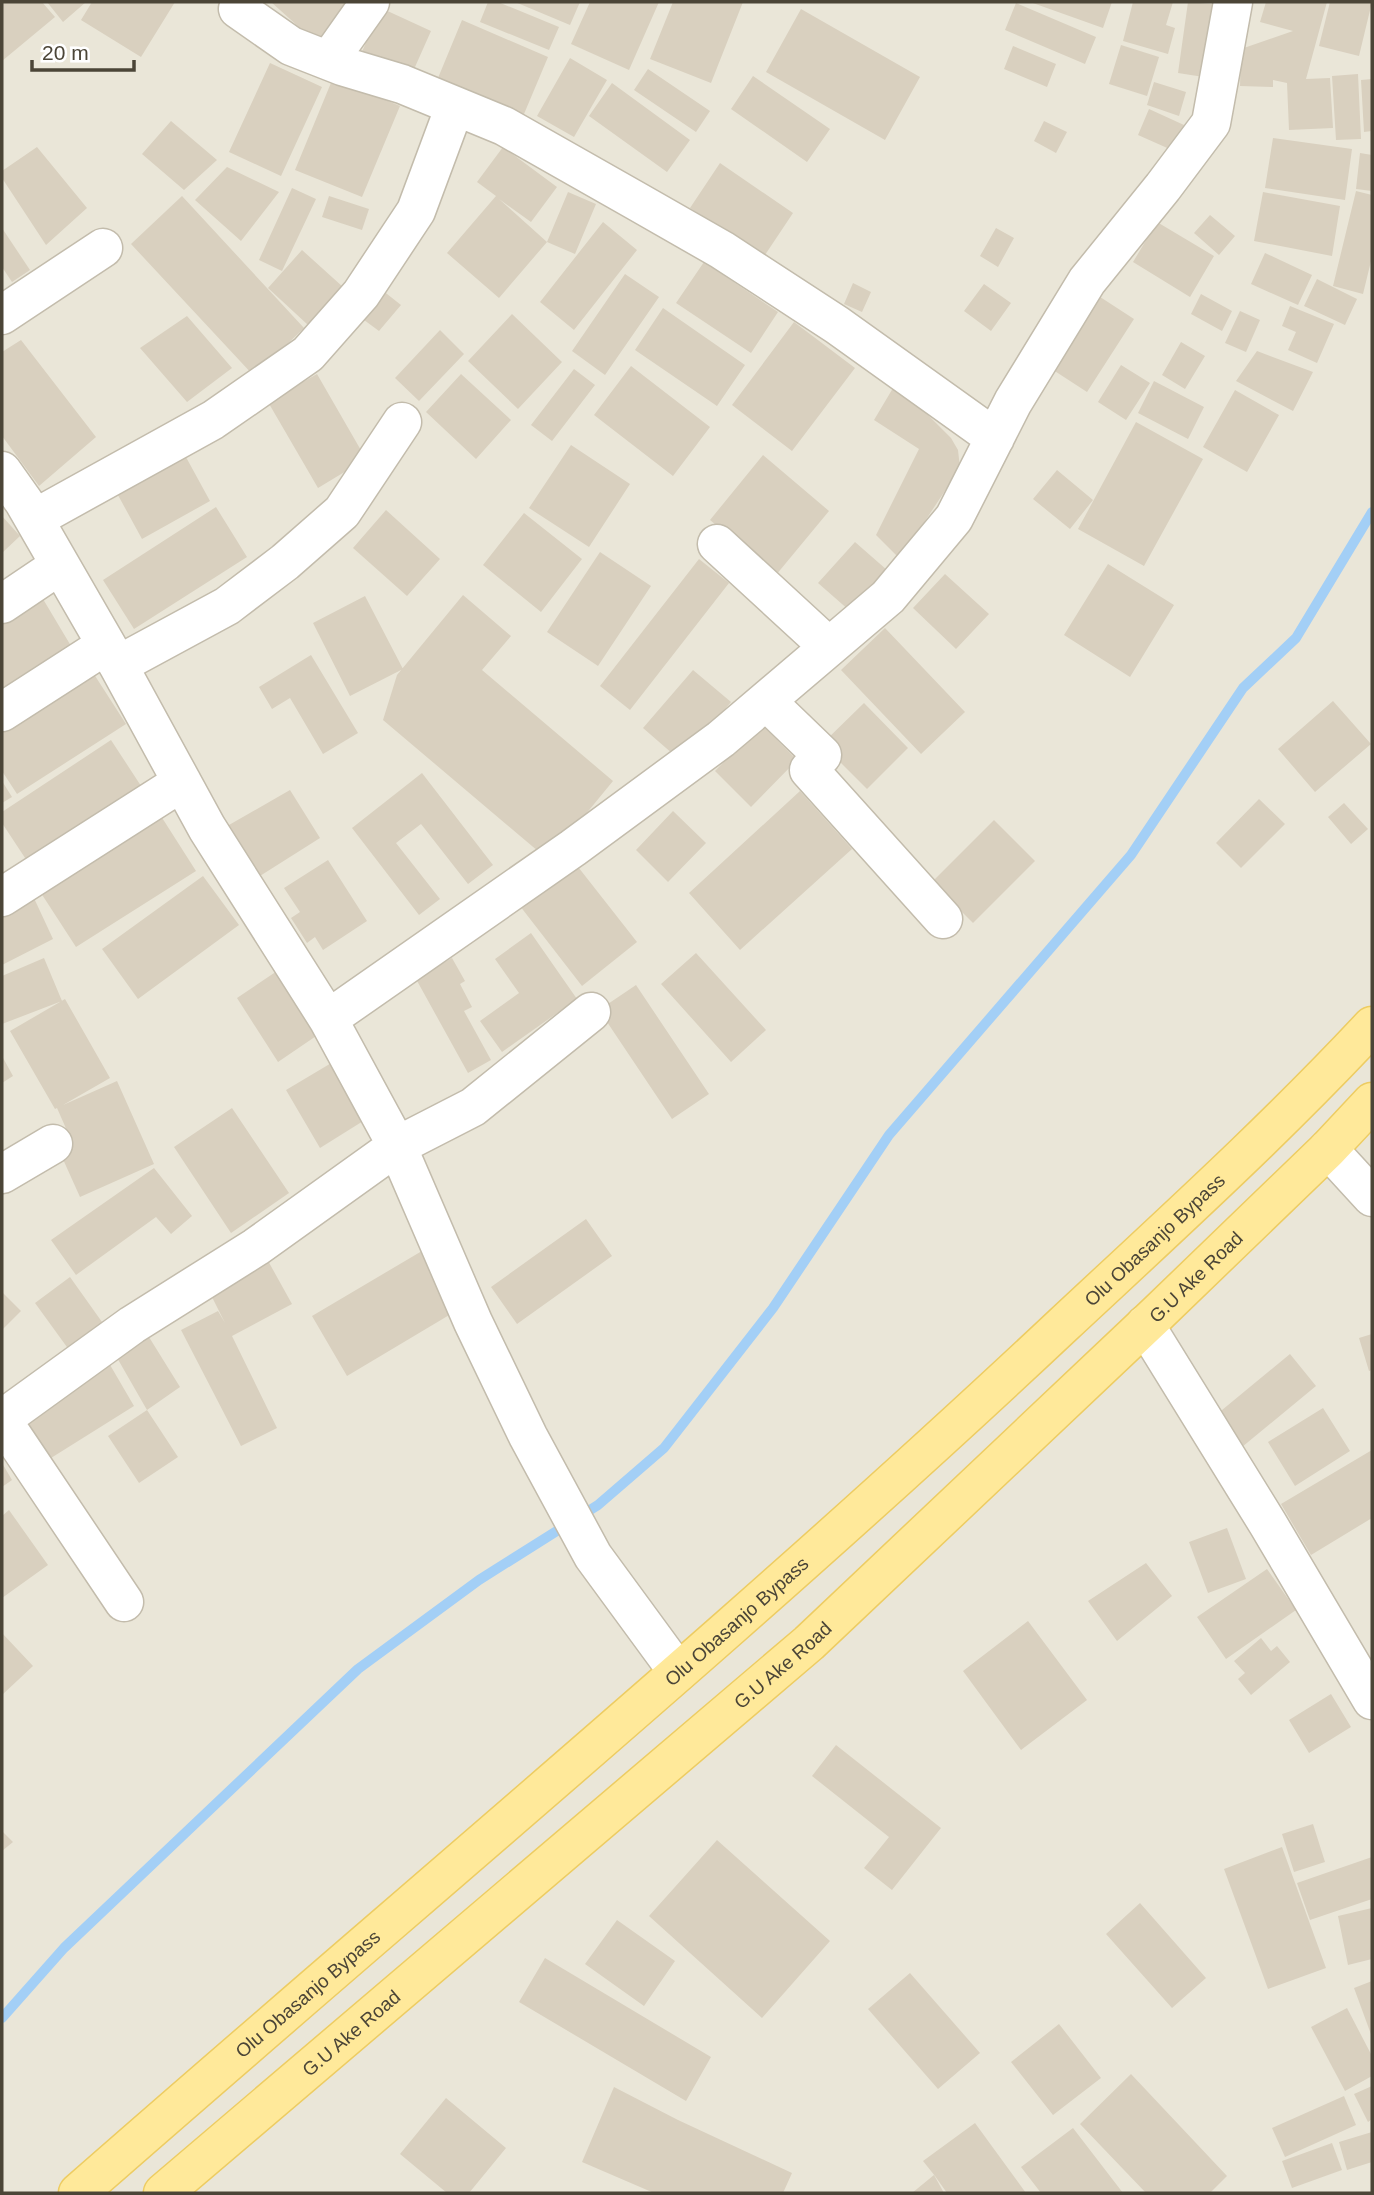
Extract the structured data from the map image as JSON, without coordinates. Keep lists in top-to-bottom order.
{
  "streets": {
    "main road": ["Olu Obasanjo Bypass", "G.U Ake Road"]
  },
  "scale_bar": "20 m"
}
